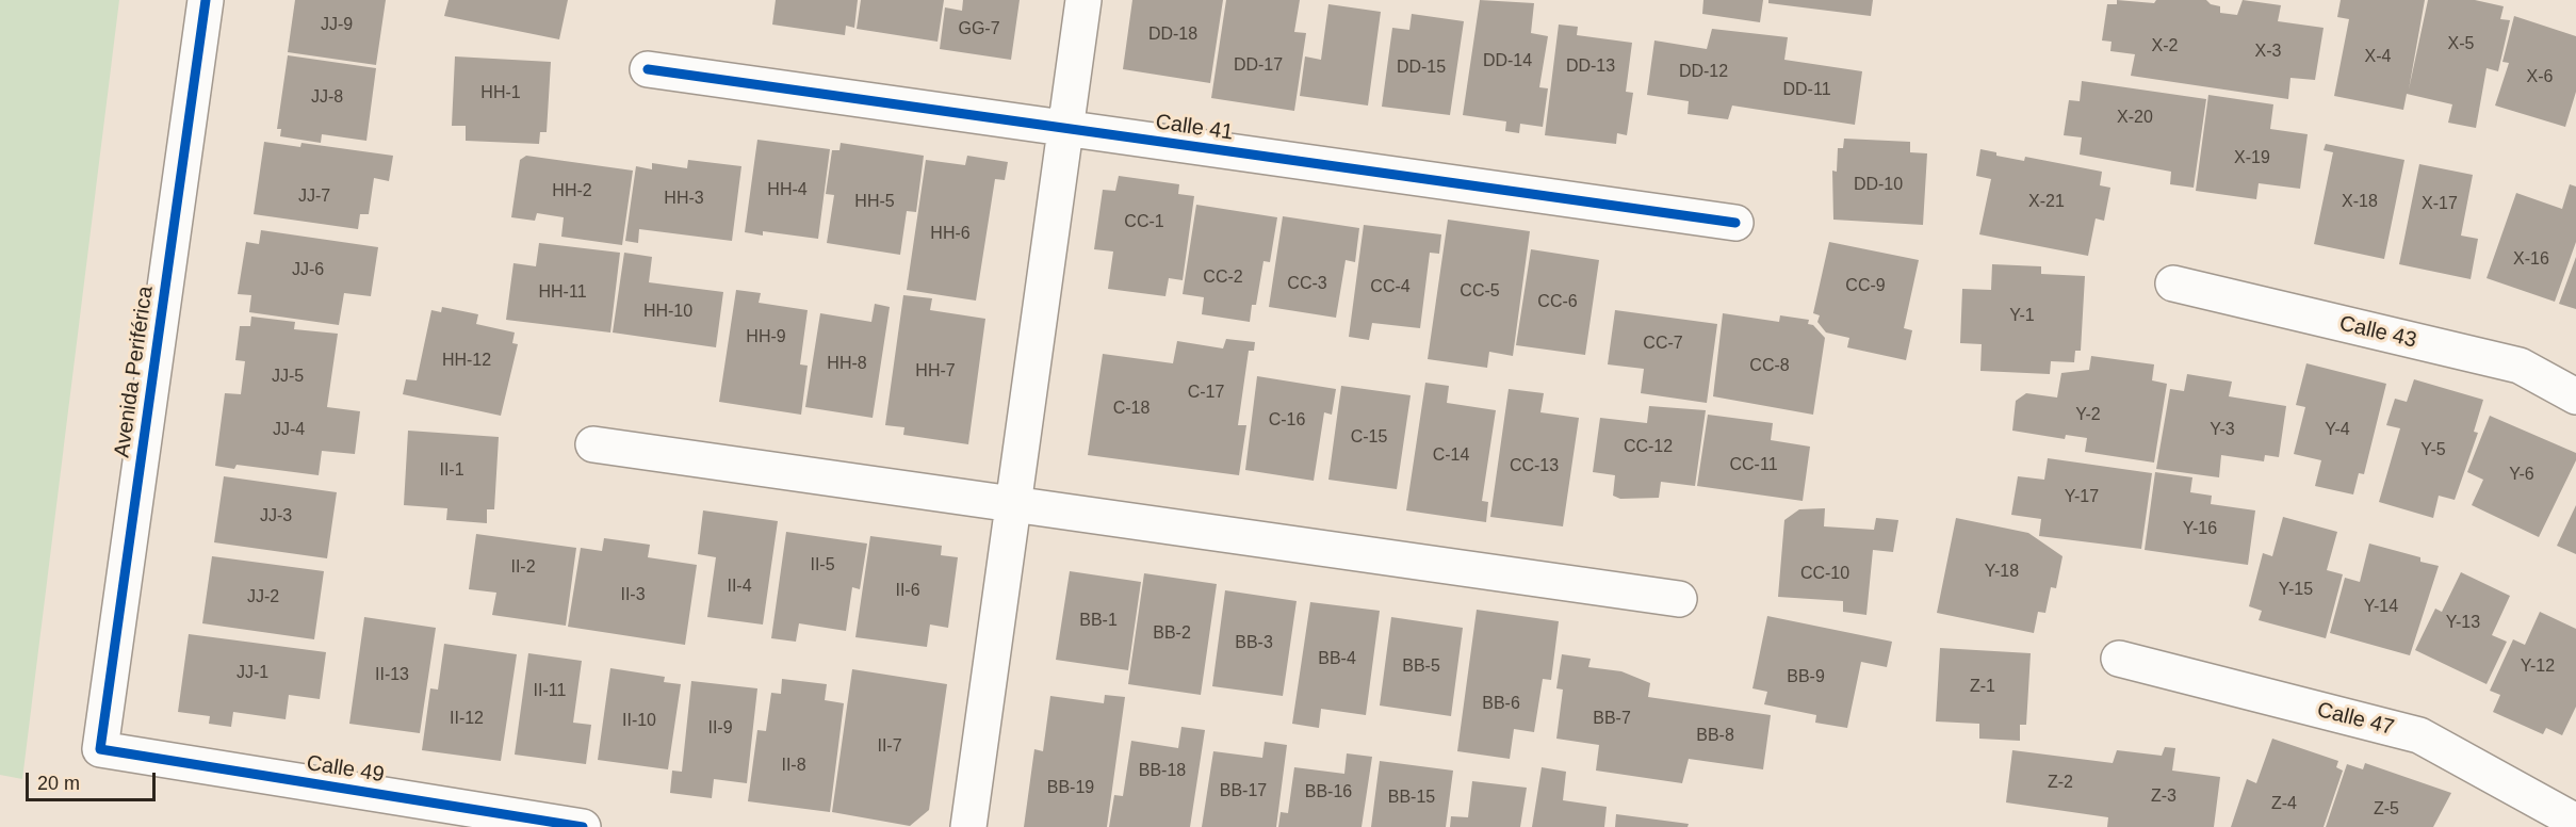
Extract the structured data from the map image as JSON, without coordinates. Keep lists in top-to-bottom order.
{
  "streets": {
    "street": [
      "Calle 41",
      "Calle 43",
      "Avenida Periférica",
      "Calle 47",
      "Calle 49"
    ]
  },
  "crossings": [
    ["Avenida Periférica", "Calle 49"]
  ],
  "house_numbers": [
    "JJ-9",
    "GG-7",
    "DD-18",
    "X-5",
    "X-2",
    "X-3",
    "X-4",
    "DD-14",
    "DD-17",
    "DD-13",
    "DD-15",
    "DD-12",
    "X-6",
    "DD-11",
    "HH-1",
    "JJ-8",
    "X-20",
    "X-19",
    "DD-10",
    "HH-4",
    "HH-2",
    "JJ-7",
    "HH-3",
    "HH-5",
    "X-21",
    "X-18",
    "X-17",
    "CC-1",
    "HH-6",
    "X-16",
    "JJ-6",
    "CC-2",
    "CC-3",
    "CC-9",
    "CC-4",
    "CC-5",
    "HH-11",
    "CC-6",
    "HH-10",
    "Y-1",
    "HH-9",
    "CC-7",
    "HH-12",
    "HH-8",
    "CC-8",
    "HH-7",
    "JJ-5",
    "C-17",
    "C-18",
    "Y-2",
    "C-16",
    "JJ-4",
    "Y-3",
    "Y-4",
    "C-15",
    "CC-12",
    "Y-5",
    "C-14",
    "CC-11",
    "CC-13",
    "II-1",
    "Y-6",
    "Y-17",
    "JJ-3",
    "Y-16",
    "II-5",
    "II-2",
    "Y-18",
    "CC-10",
    "II-4",
    "Y-15",
    "II-6",
    "II-3",
    "JJ-2",
    "Y-14",
    "BB-1",
    "Y-13",
    "BB-2",
    "BB-3",
    "BB-4",
    "BB-5",
    "Y-12",
    "JJ-1",
    "II-13",
    "BB-9",
    "Z-1",
    "II-11",
    "BB-6",
    "II-12",
    "BB-7",
    "II-10",
    "II-9",
    "BB-8",
    "II-7",
    "II-8",
    "BB-18",
    "Z-2",
    "BB-19",
    "BB-17",
    "BB-16",
    "Z-3",
    "BB-15",
    "Z-4",
    "Z-5"
  ],
  "scale_bar": "20 m"
}
